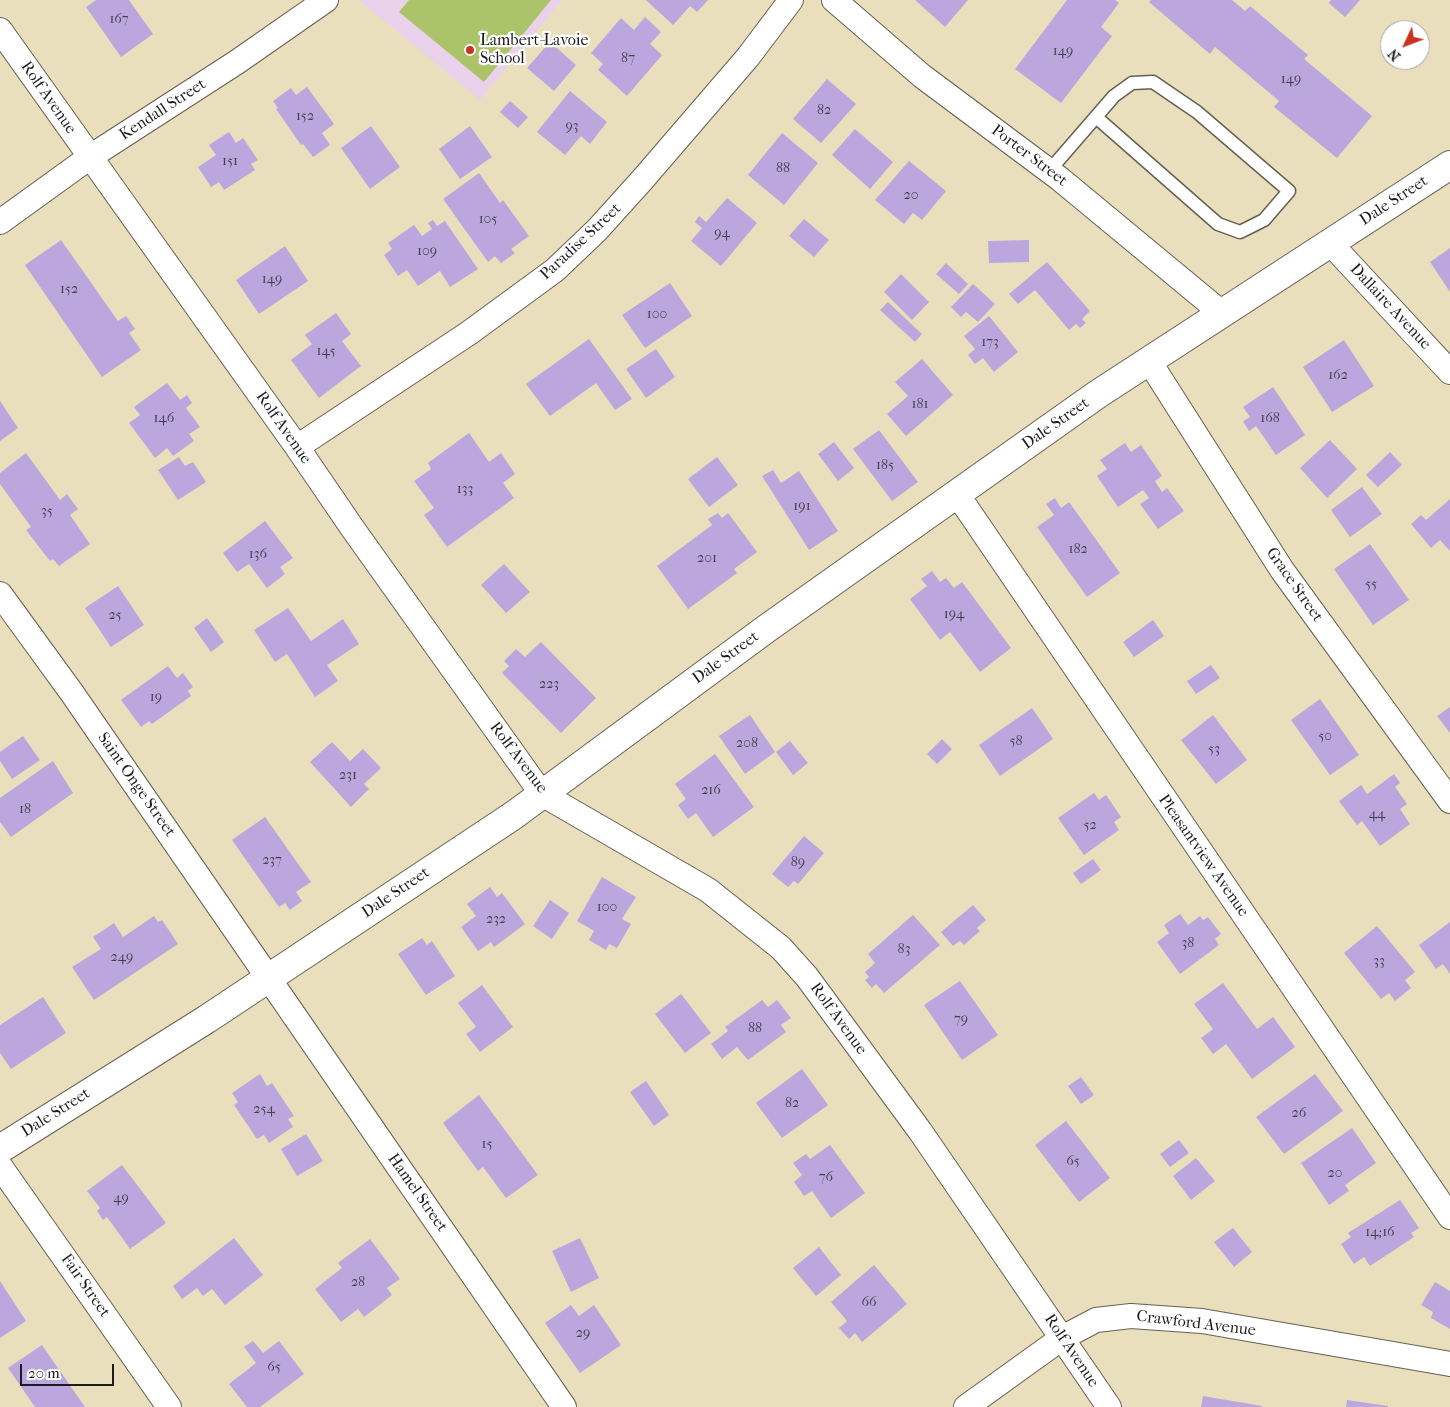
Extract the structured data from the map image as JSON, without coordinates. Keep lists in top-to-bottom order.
{
  "streets": {
    "street": [
      "Rolf Avenue",
      "Kendall Street",
      "Porter Street",
      "Dale Street",
      "Paradise Street",
      "Dallaire Avenue",
      "Grace Street",
      "Saint Onge Street",
      "Pleasantview Avenue",
      "Hamel Street",
      "Fair Street",
      "Crawford Avenue"
    ]
  },
  "crossings": [
    ["Rolf Avenue", "Kendall Street"],
    ["Rolf Avenue", "Dale Street"],
    ["Rolf Avenue", "Paradise Street"],
    ["Rolf Avenue", "Crawford Avenue"],
    ["Porter Street", "Dale Street"],
    ["Dale Street", "Dallaire Avenue"],
    ["Dale Street", "Grace Street"],
    ["Dale Street", "Saint Onge Street"],
    ["Dale Street", "Pleasantview Avenue"],
    ["Dale Street", "Hamel Street"],
    ["Saint Onge Street", "Hamel Street"]
  ],
  "places": ["Lambert-Lavoie School"],
  "house_numbers": [
    "167",
    "149",
    "87",
    "149",
    "82",
    "152",
    "93",
    "151",
    "88",
    "20",
    "105",
    "94",
    "109",
    "149",
    "152",
    "100",
    "173",
    "145",
    "162",
    "181",
    "146",
    "168",
    "185",
    "133",
    "191",
    "35",
    "182",
    "136",
    "201",
    "55",
    "194",
    "25",
    "223",
    "19",
    "50",
    "58",
    "208",
    "53",
    "231",
    "216",
    "18",
    "44",
    "52",
    "237",
    "89",
    "100",
    "232",
    "38",
    "83",
    "249",
    "33",
    "79",
    "88",
    "82",
    "254",
    "26",
    "15",
    "65",
    "20",
    "76",
    "49",
    "14;16",
    "28",
    "66",
    "29",
    "65"
  ],
  "scale_bar": "20 m",
  "north": "bottom left"
}
